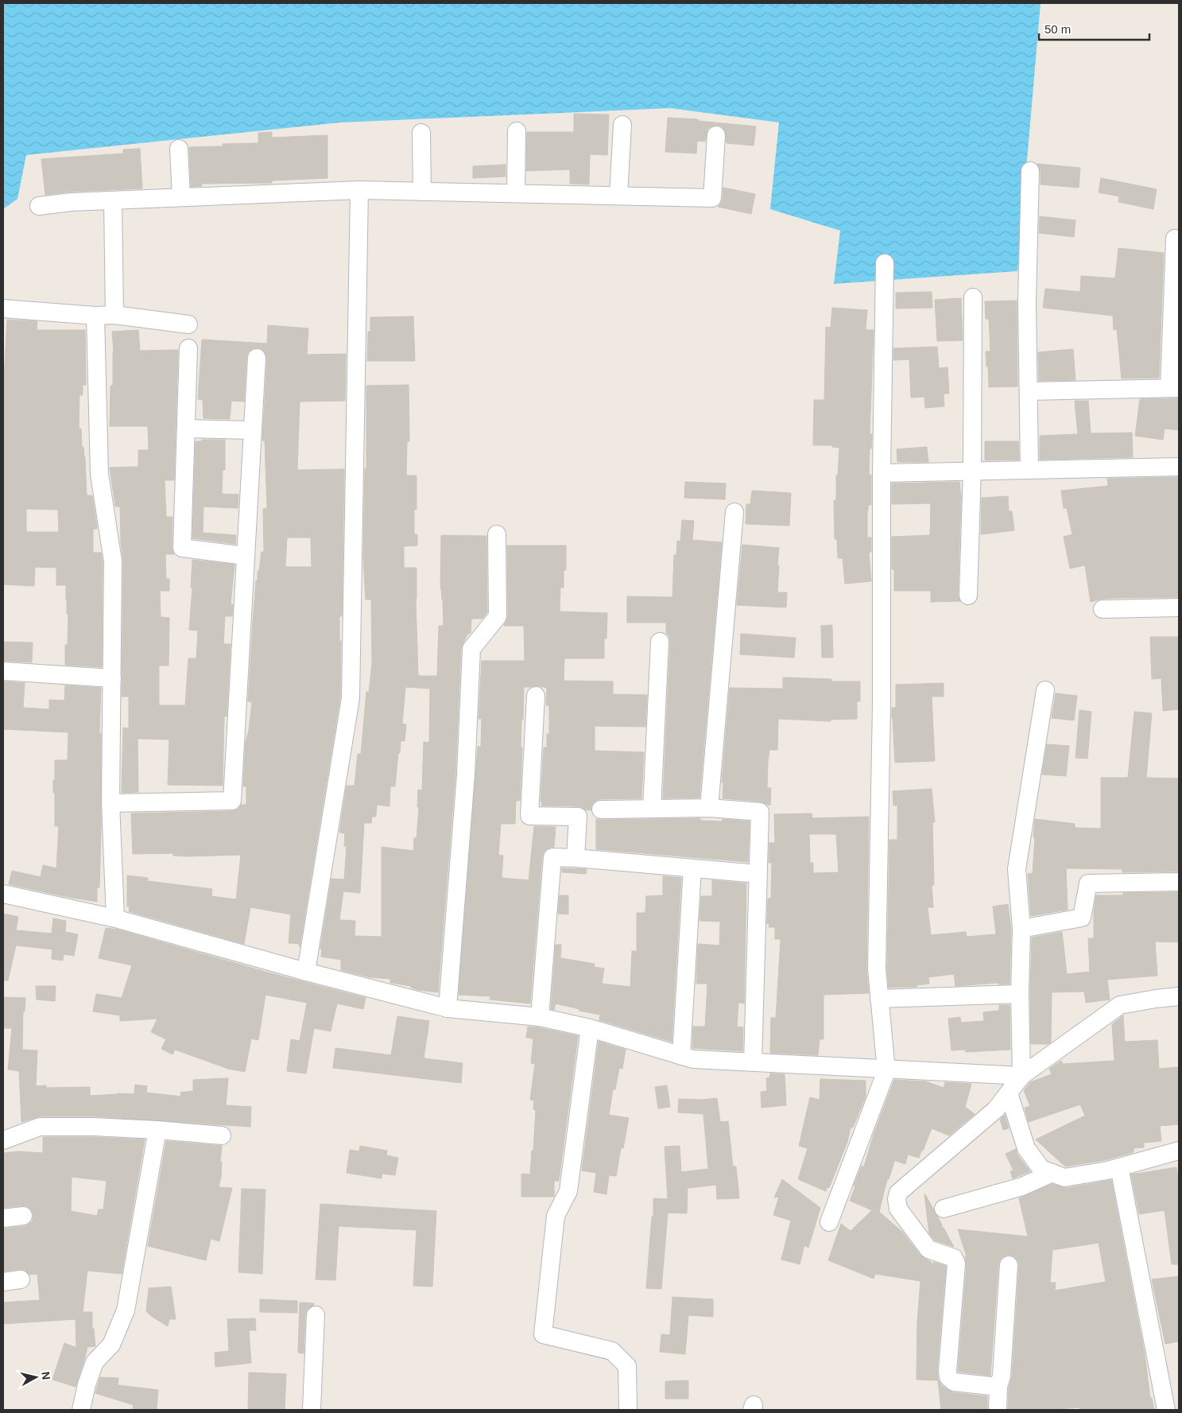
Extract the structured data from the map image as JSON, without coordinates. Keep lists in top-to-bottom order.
{
  "scale_bar": "50 m",
  "north": "right"
}
